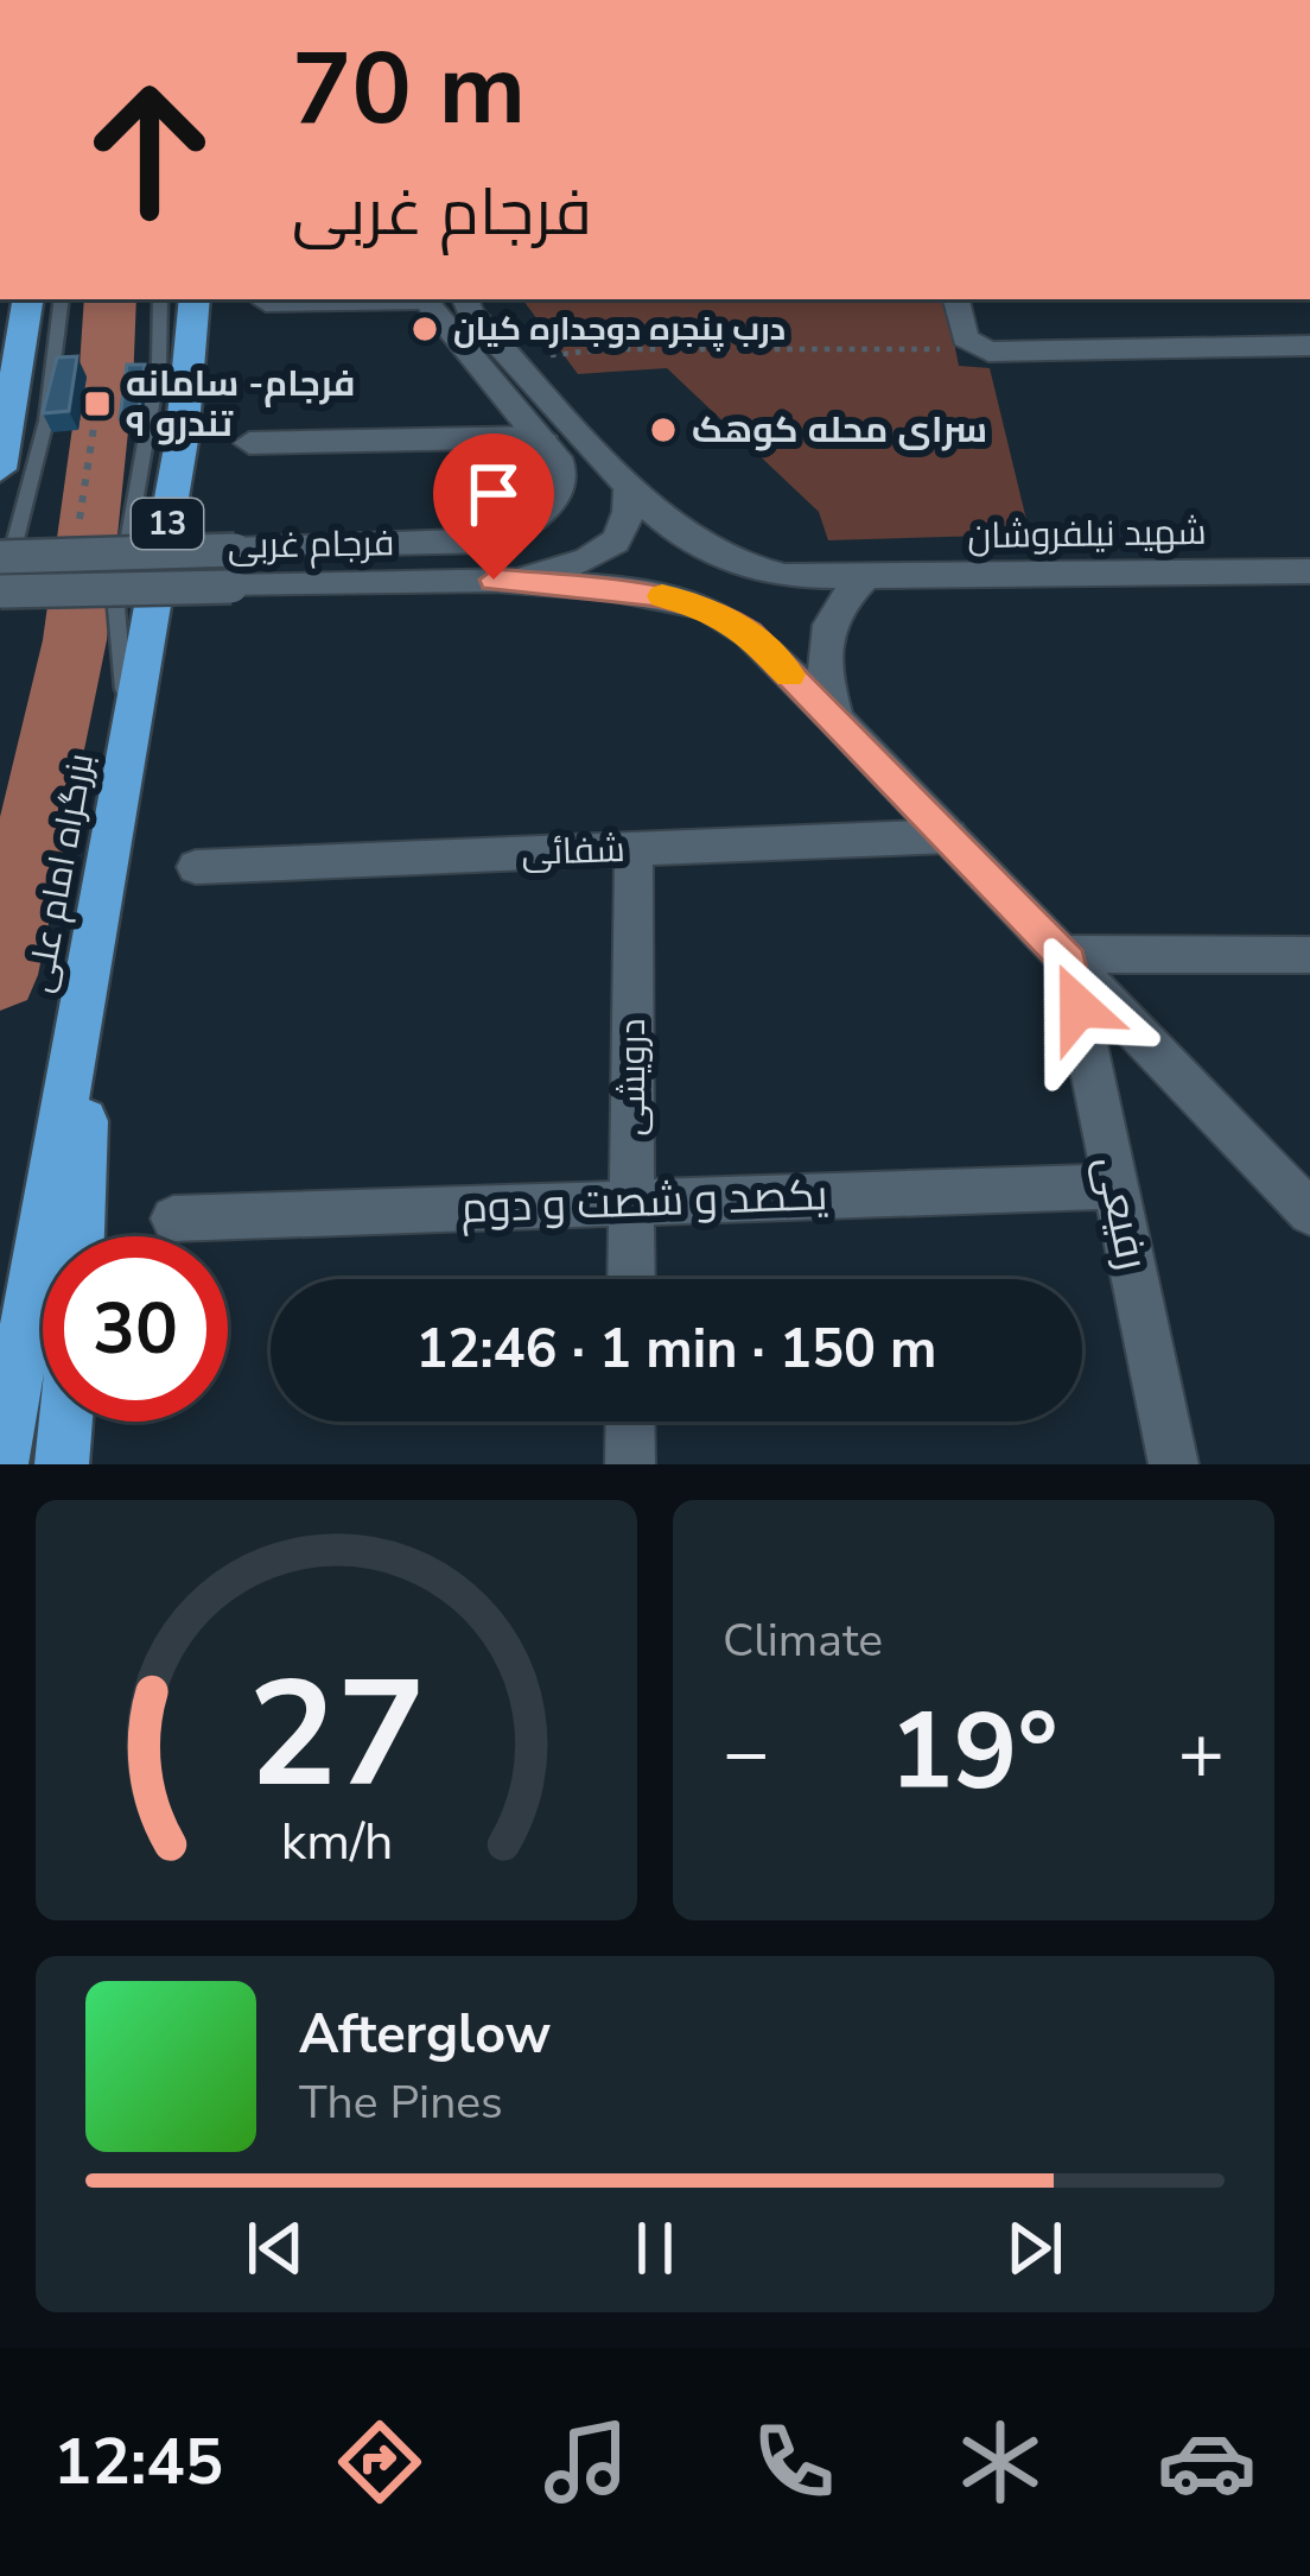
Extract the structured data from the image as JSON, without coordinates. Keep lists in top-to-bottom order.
{
  "streets": {
    "highway": ["13", "بزرگراه امام علی"],
    "main road": [
      "شهید نیلفروشان",
      "فرجام غربی",
      "شفائی",
      "درویشی",
      "یکصد و شصت و دوم",
      "رفیعی"
    ]
  },
  "crossings": [
    ["فرجام غربی", "شفائی"],
    ["فرجام غربی", "رفیعی"],
    ["شفائی", "درویشی"],
    ["درویشی", "یکصد و شصت و دوم"],
    ["یکصد و شصت و دوم", "رفیعی"]
  ],
  "places": {
    "other": ["درب پنجره دوجداره کیان", "سرای محله کوهک"],
    "transit": ["فرجام- سامانه ۹ تندرو"]
  },
  "page": {
    "turn": ["70 m", "فرجام غربی"],
    "limit": "30",
    "trip": "12:46 · 1 min · 150 m",
    "tile": "Climate",
    "heat": ["−", "19°", "+"],
    "song": ["Afterglow", "The Pines"],
    "tabs": "12:45",
    "gauge": ["27", "km/h"]
  }
}
